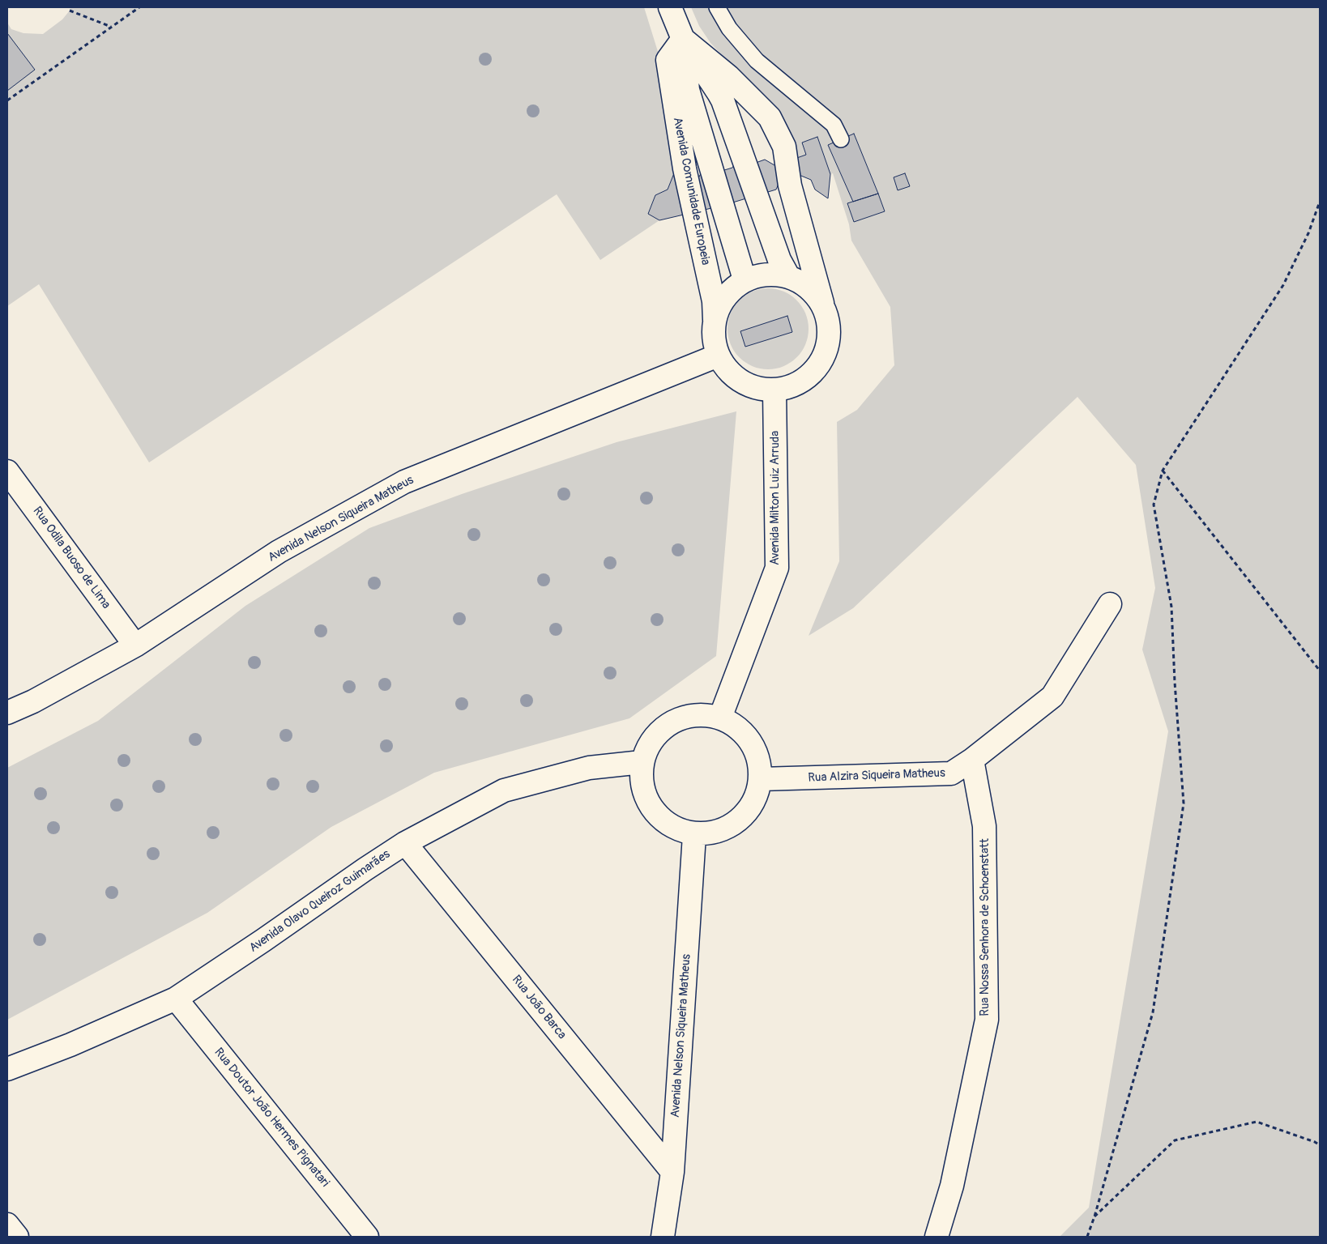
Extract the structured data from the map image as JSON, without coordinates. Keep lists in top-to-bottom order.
{
  "streets": {
    "street": [
      "Avenida Comunidade Europeia",
      "Avenida Milton Luiz Arruda",
      "Avenida Nelson Siqueira Matheus",
      "Rua Odila Buoso de Lima",
      "Rua Alzira Siqueira Matheus",
      "Avenida Olavo Queiroz Guimarães",
      "Rua Nossa Senhora de Schoenstatt",
      "Rua João Barca",
      "Rua Doutor João Hermes Pignatari"
    ]
  },
  "crossings": [
    ["Avenida Comunidade Europeia", "Avenida Milton Luiz Arruda"],
    ["Avenida Comunidade Europeia", "Avenida Nelson Siqueira Matheus"],
    ["Avenida Milton Luiz Arruda", "Avenida Nelson Siqueira Matheus"],
    ["Avenida Milton Luiz Arruda", "Rua Alzira Siqueira Matheus"],
    ["Avenida Milton Luiz Arruda", "Avenida Olavo Queiroz Guimarães"],
    ["Avenida Nelson Siqueira Matheus", "Rua Odila Buoso de Lima"],
    ["Avenida Nelson Siqueira Matheus", "Rua Alzira Siqueira Matheus"],
    ["Avenida Nelson Siqueira Matheus", "Avenida Olavo Queiroz Guimarães"],
    ["Avenida Nelson Siqueira Matheus", "Rua João Barca"],
    ["Rua Alzira Siqueira Matheus", "Avenida Olavo Queiroz Guimarães"],
    ["Rua Alzira Siqueira Matheus", "Rua Nossa Senhora de Schoenstatt"],
    ["Avenida Olavo Queiroz Guimarães", "Rua João Barca"],
    ["Avenida Olavo Queiroz Guimarães", "Rua Doutor João Hermes Pignatari"]
  ]
}
